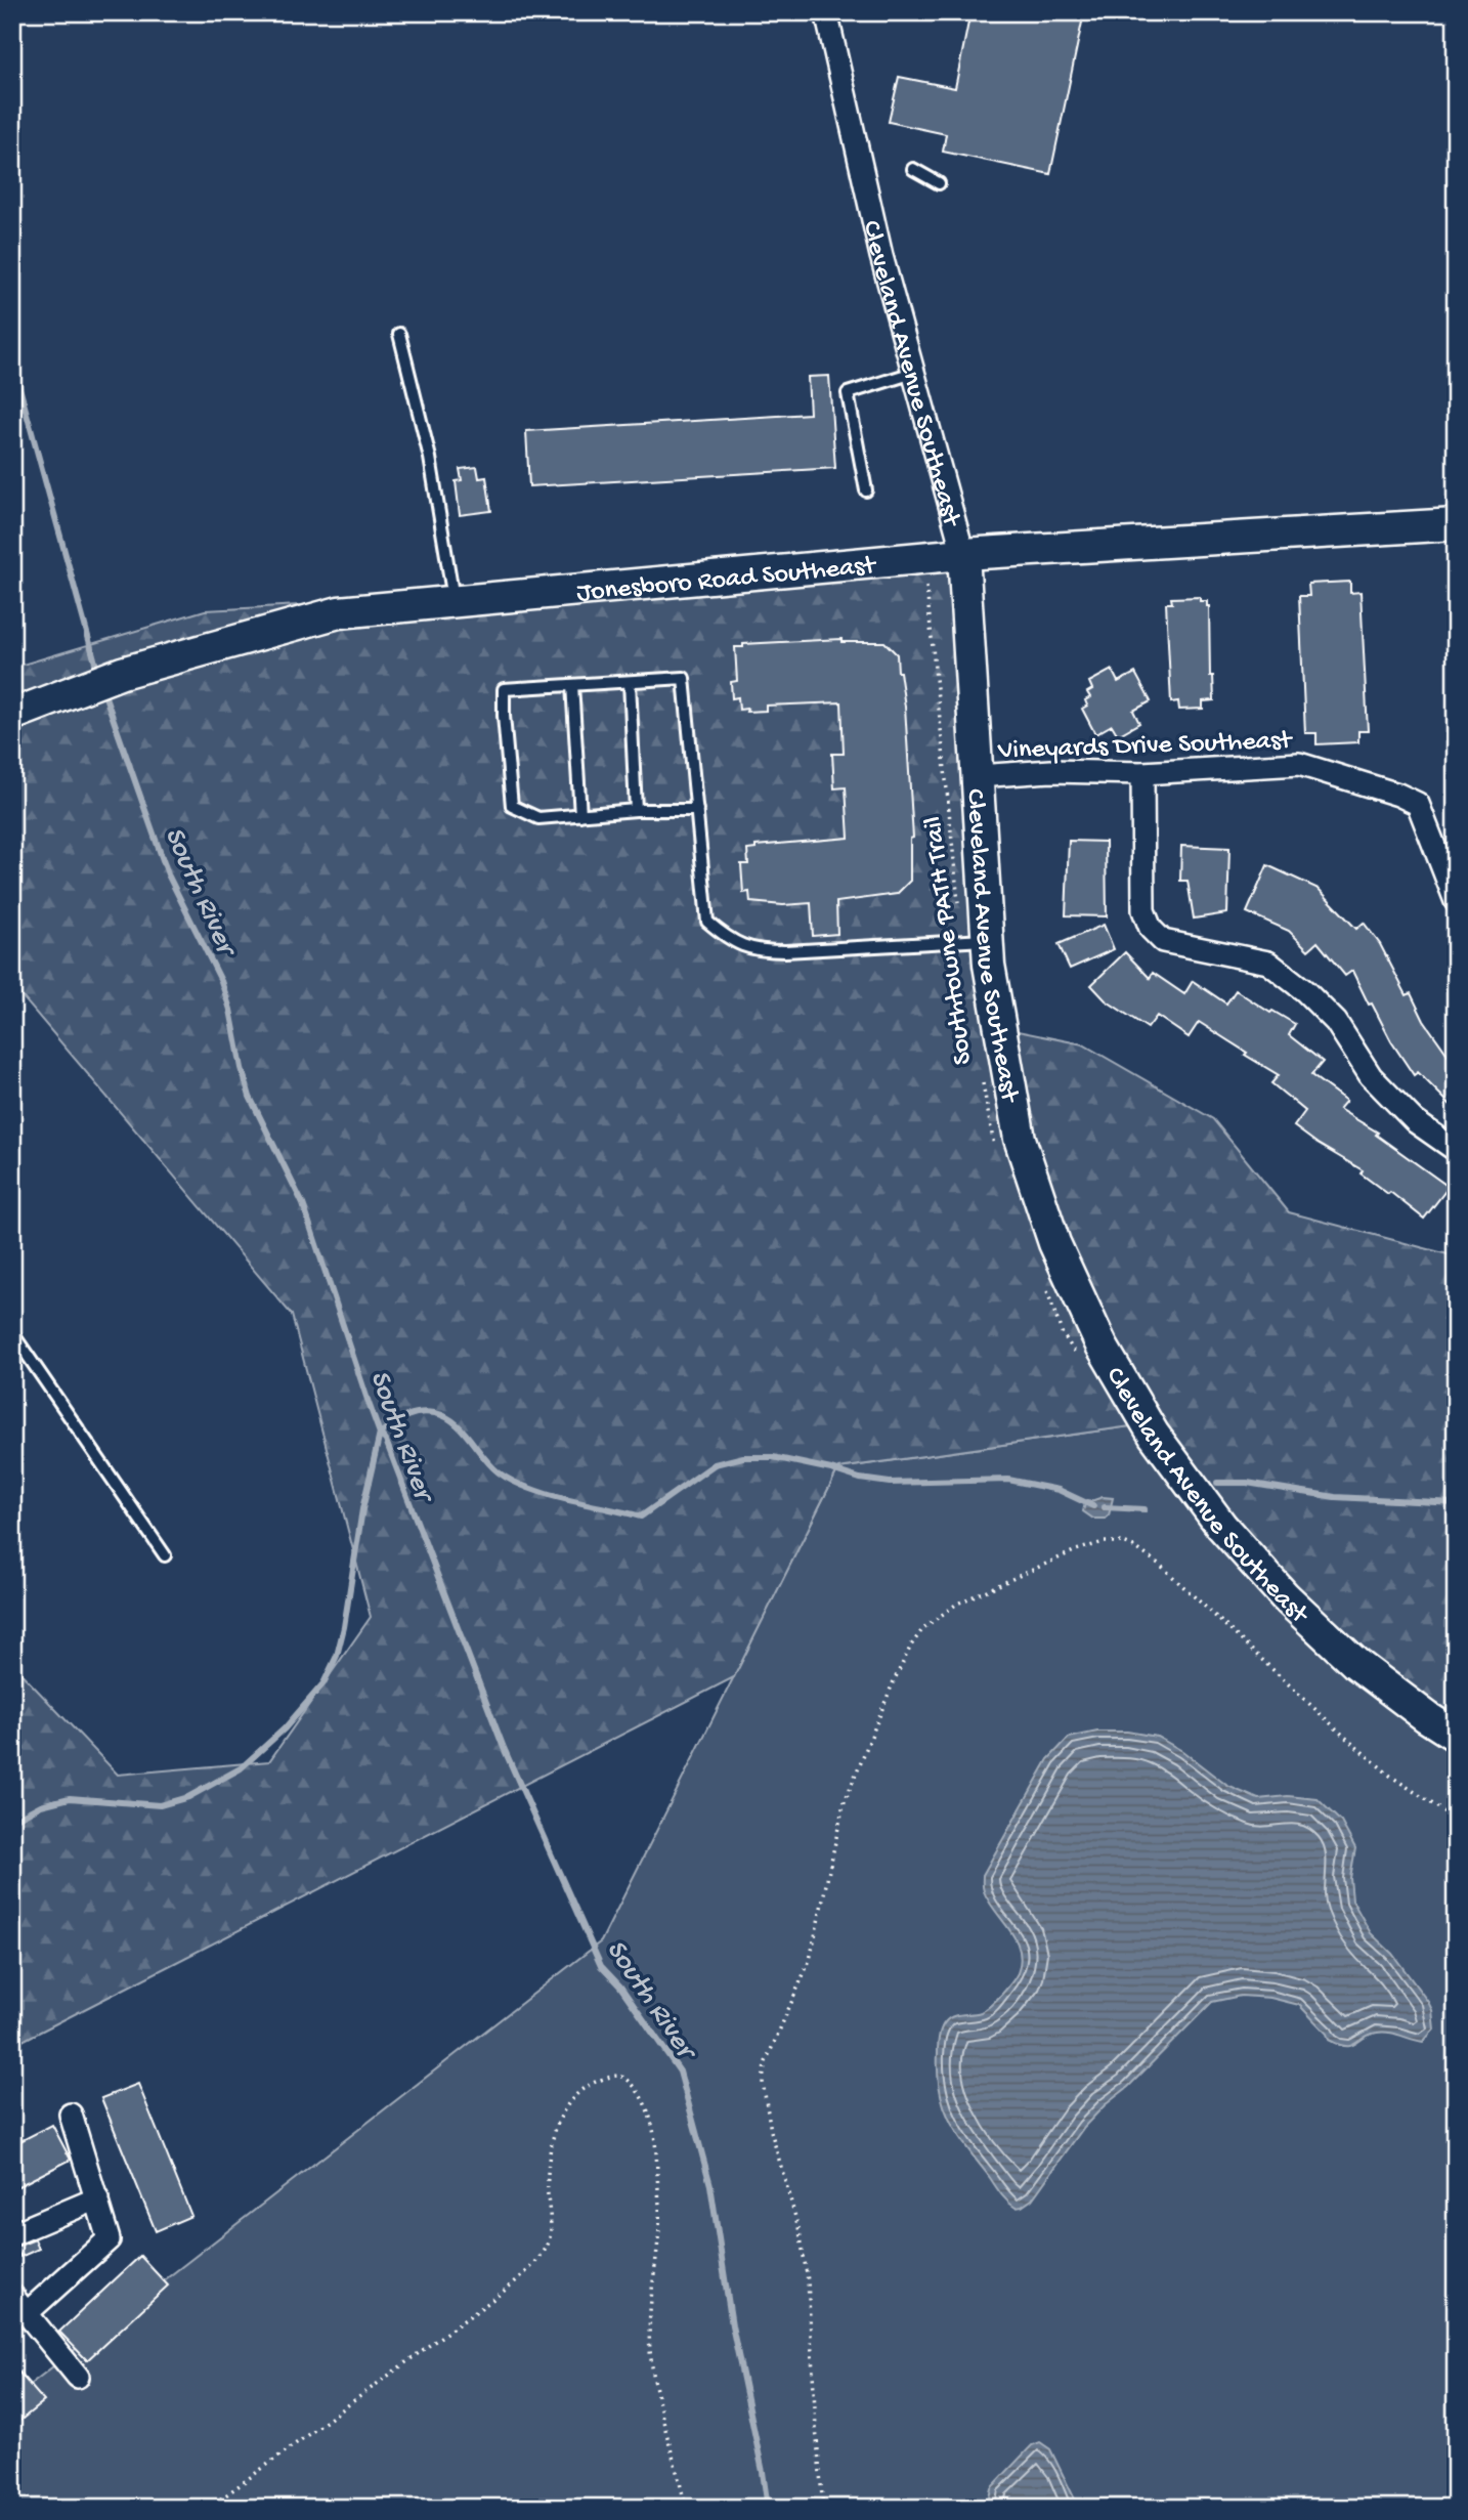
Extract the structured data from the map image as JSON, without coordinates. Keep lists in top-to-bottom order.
{
  "streets": {
    "main road": ["Cleveland Avenue Southeast", "Jonesboro Road Southeast"],
    "street": ["Vineyards Drive Southeast"],
    "path": ["Southtowne PATH Trail"]
  },
  "crossings": [
    ["Cleveland Avenue Southeast", "Jonesboro Road Southeast"],
    ["Cleveland Avenue Southeast", "Vineyards Drive Southeast"],
    ["Cleveland Avenue Southeast", "Southtowne PATH Trail"]
  ],
  "water": ["South River"]
}
